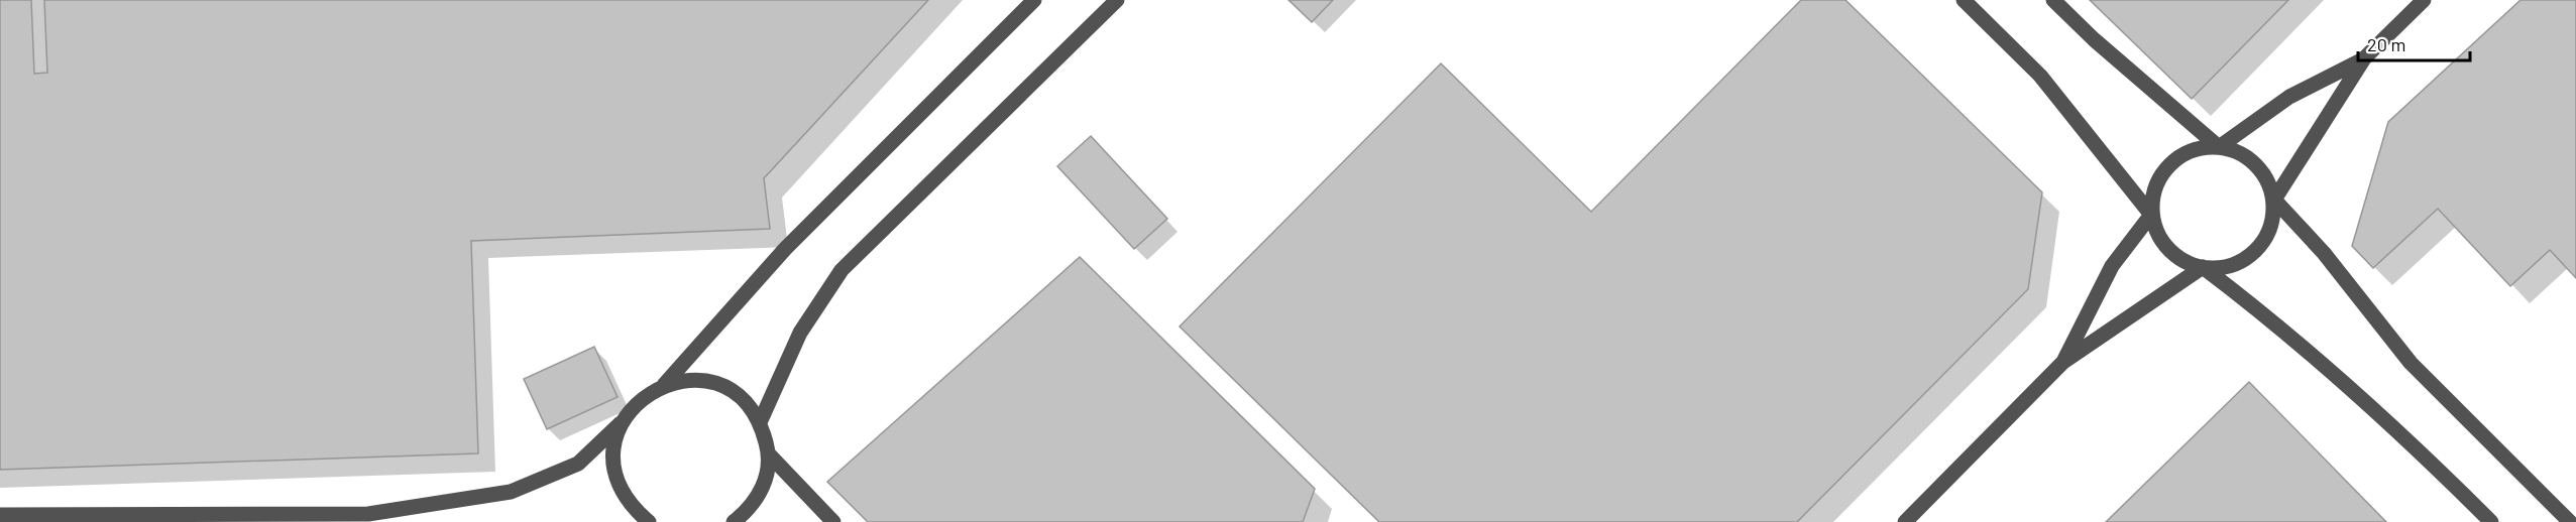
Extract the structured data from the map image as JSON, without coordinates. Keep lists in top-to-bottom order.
{
  "scale_bar": "20 m"
}
